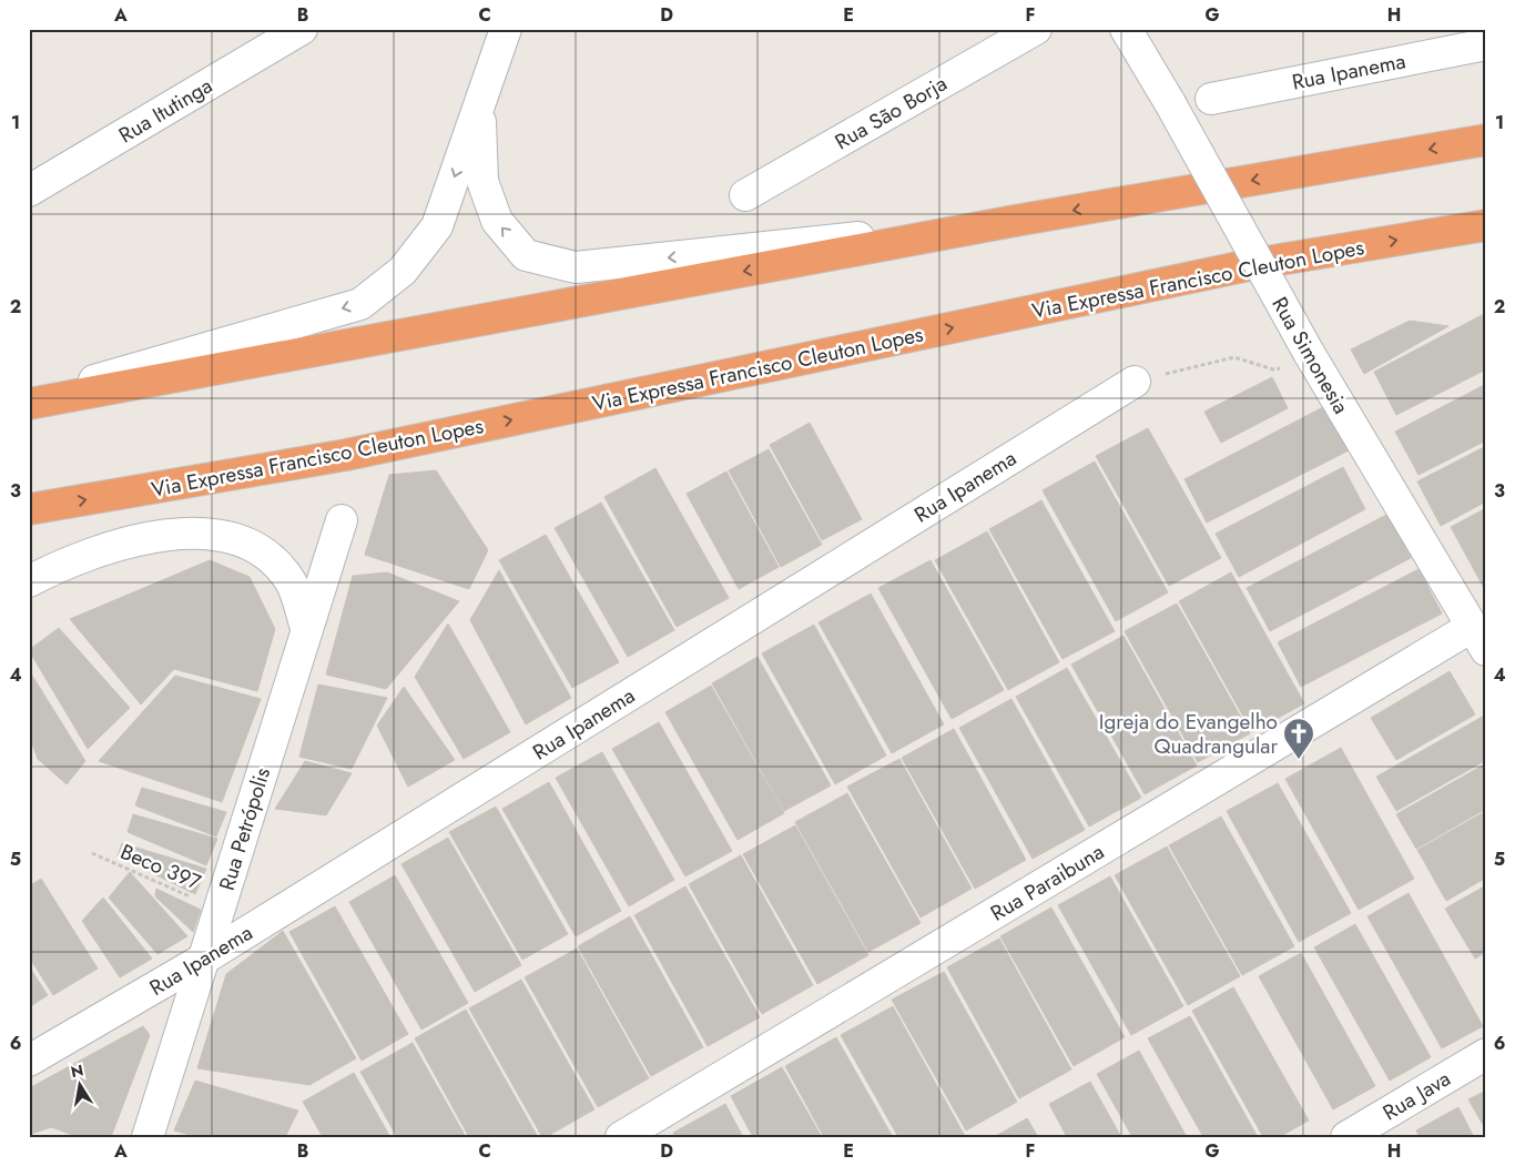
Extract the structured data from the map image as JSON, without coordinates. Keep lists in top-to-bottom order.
{
  "streets": {
    "highway": ["Via Expressa Francisco Cleuton Lopes"],
    "street": [
      "Rua Ipanema",
      "Rua Itutinga",
      "Rua São Borja",
      "Rua Simonesia",
      "Rua Petrópolis",
      "Rua Paraibuna",
      "Rua Java"
    ],
    "path": ["Beco 397"]
  },
  "crossings": [
    ["Rua Ipanema", "Rua Petrópolis"],
    ["Rua Simonesia", "Rua Paraibuna"],
    ["Rua Petrópolis", "Beco 397"]
  ],
  "places": {
    "church": ["Igreja do Evangelho Quadrangular"]
  },
  "north": "top",
  "grid": {
    "columns": [
      "A",
      "B",
      "C",
      "D",
      "E",
      "F",
      "G",
      "H"
    ],
    "rows": [
      "1",
      "2",
      "3",
      "4",
      "5",
      "6"
    ]
  }
}
